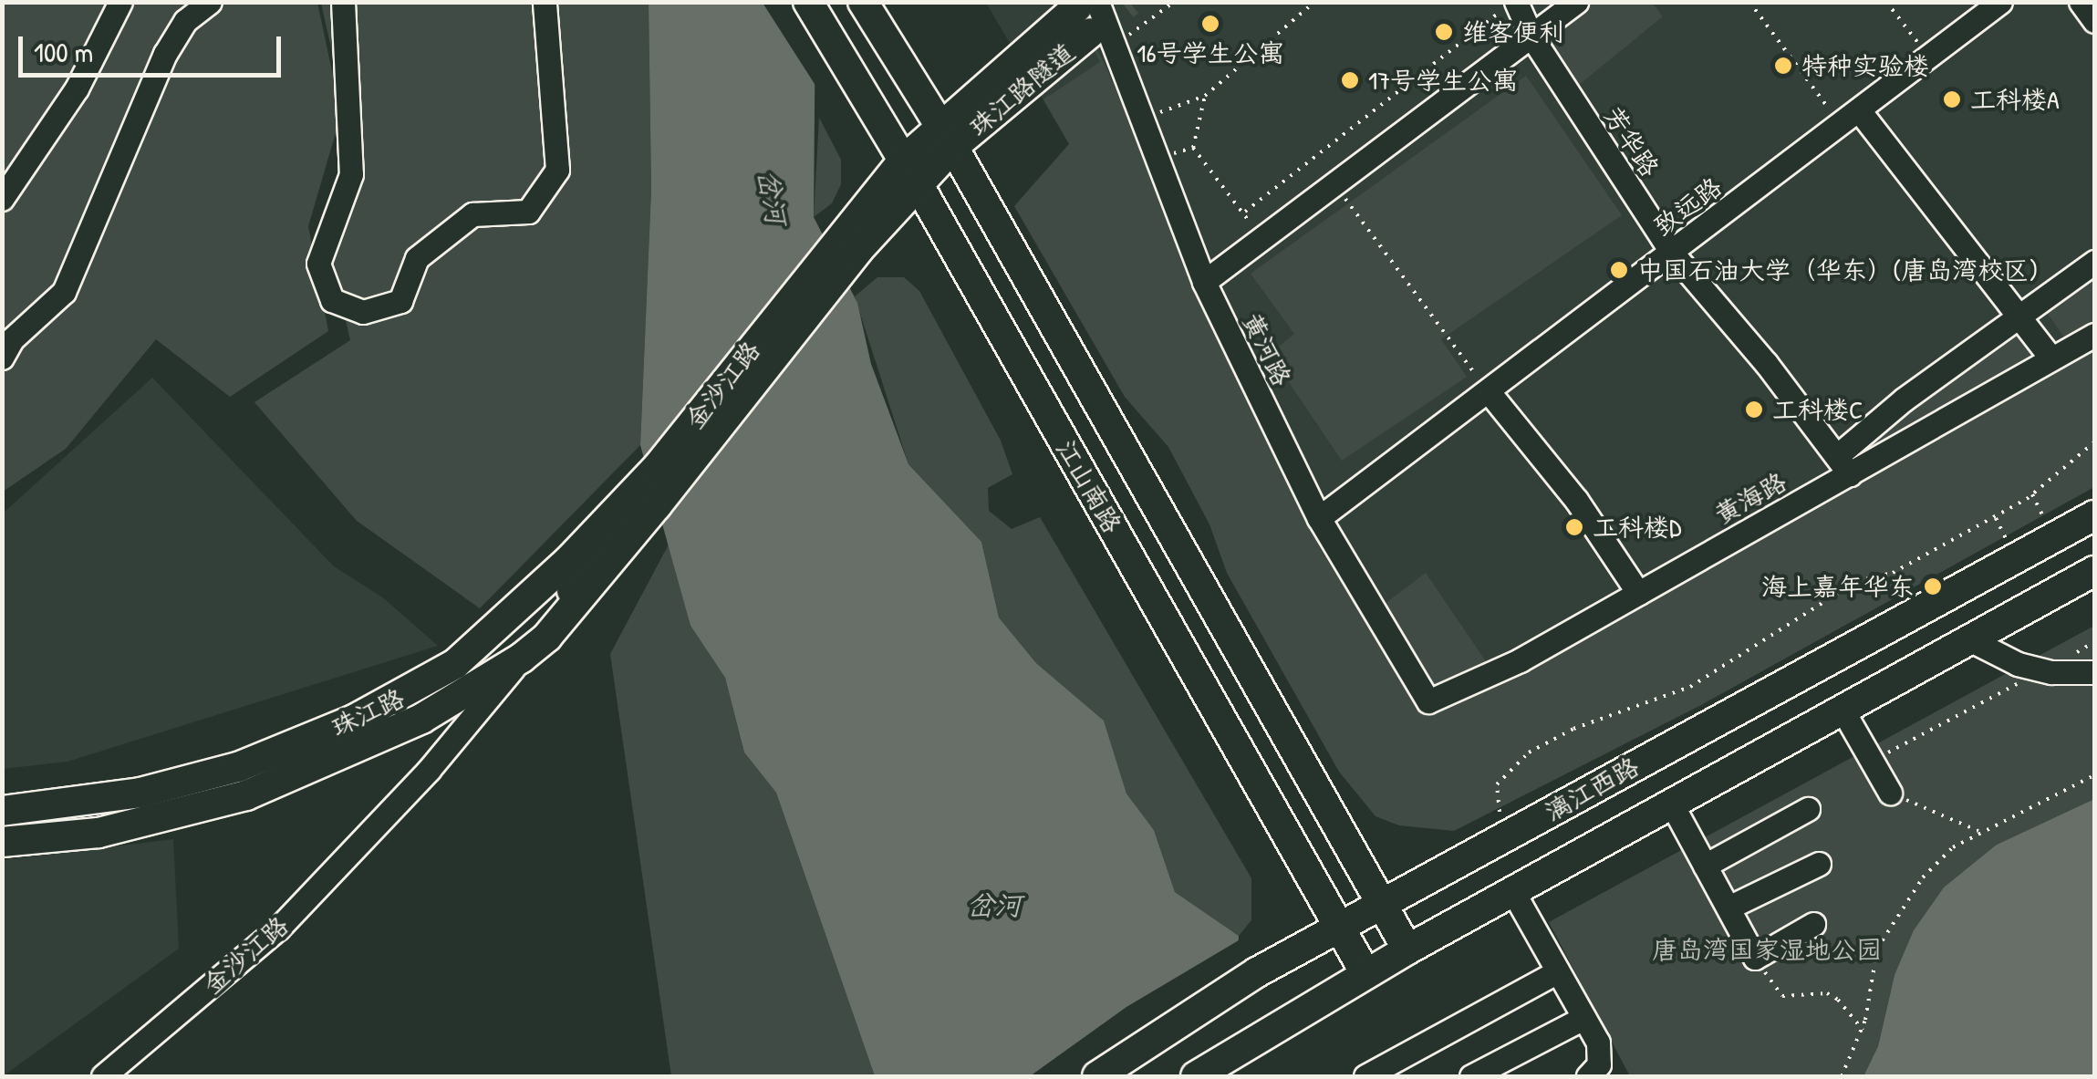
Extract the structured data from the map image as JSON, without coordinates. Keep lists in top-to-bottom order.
{
  "streets": {
    "main road": [
      "珠江路隧道",
      "金沙江路",
      "江山南路",
      "珠江路",
      "漓江西路"
    ],
    "street": [
      "芳华路",
      "致远路",
      "黄河路",
      "黄海路"
    ]
  },
  "crossings": [
    ["珠江路隧道", "黄河路"],
    ["珠江路隧道", "金沙江路"],
    ["珠江路隧道", "江山南路"],
    ["芳华路", "致远路"],
    ["芳华路", "黄海路"],
    ["致远路", "黄河路"],
    ["黄河路", "黄海路"],
    ["金沙江路", "江山南路"],
    ["金沙江路", "珠江路"],
    ["江山南路", "漓江西路"]
  ],
  "water": ["岔河"],
  "parks": ["唐岛湾国家湿地公园"],
  "places": [
    "16号学生公寓",
    "维客便利",
    "特种实验楼",
    "17号学生公寓",
    "工科楼A",
    "中国石油大学（华东）(唐岛湾校区)",
    "工科楼C",
    "工科楼D",
    "海上嘉年华东"
  ],
  "scale_bar": "100 m"
}
